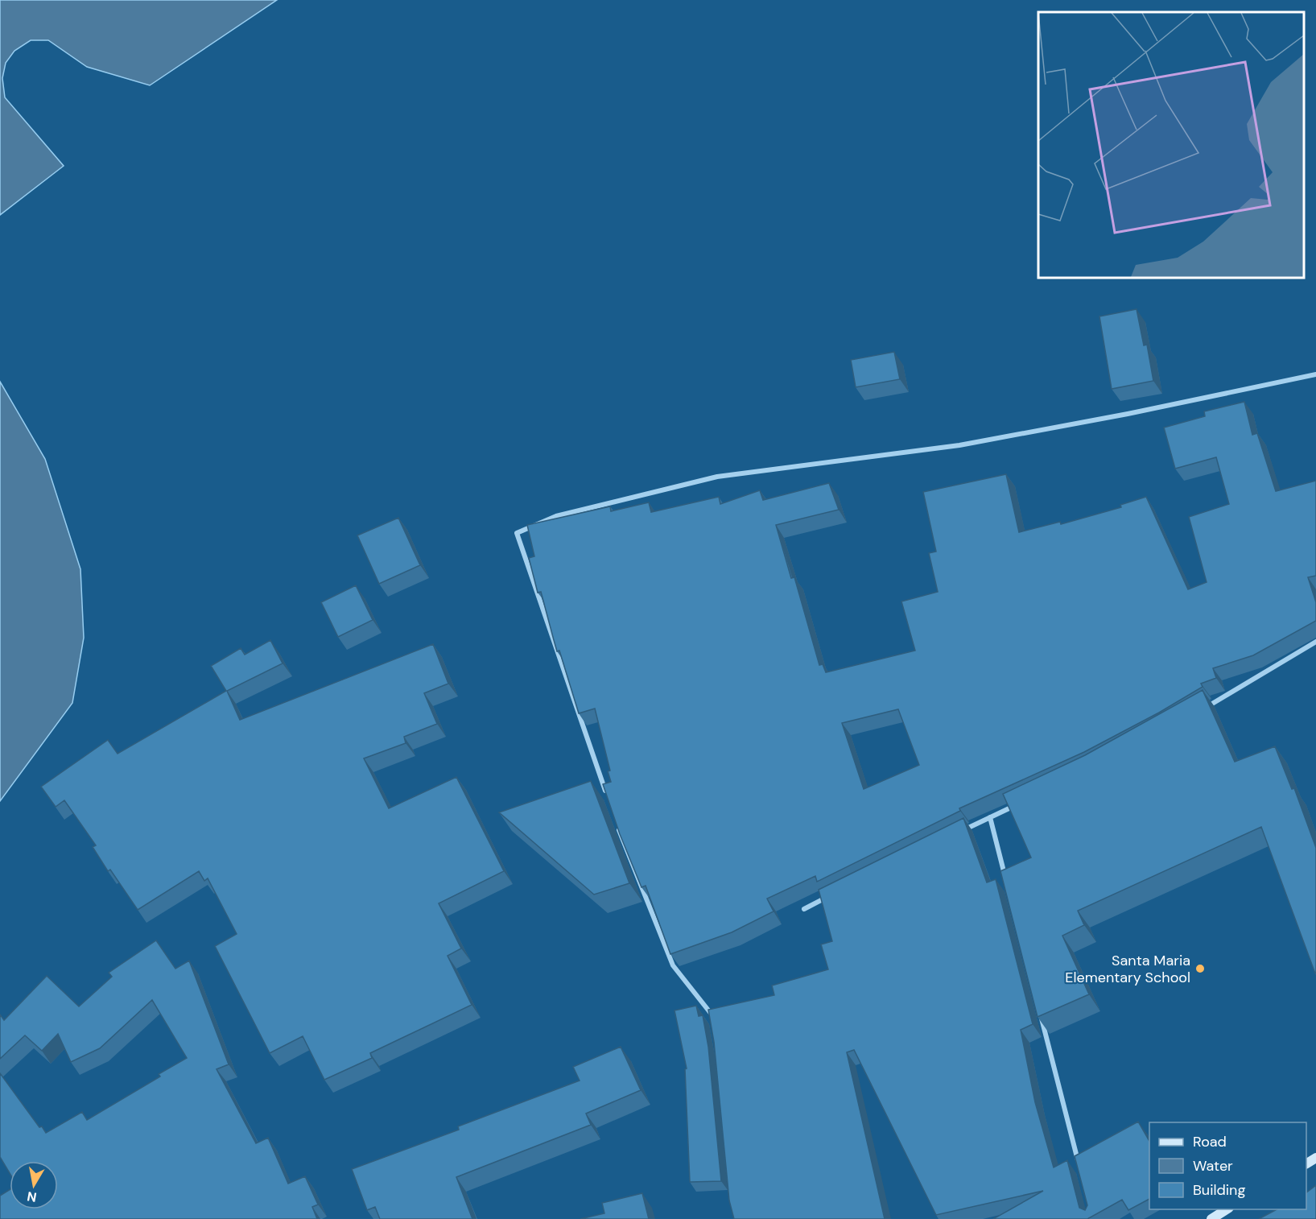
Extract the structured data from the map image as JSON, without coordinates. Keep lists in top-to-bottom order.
{
  "places": ["Santa Maria Elementary School"],
  "legend": ["Road", "Water", "Building"],
  "north": "bottom"
}
